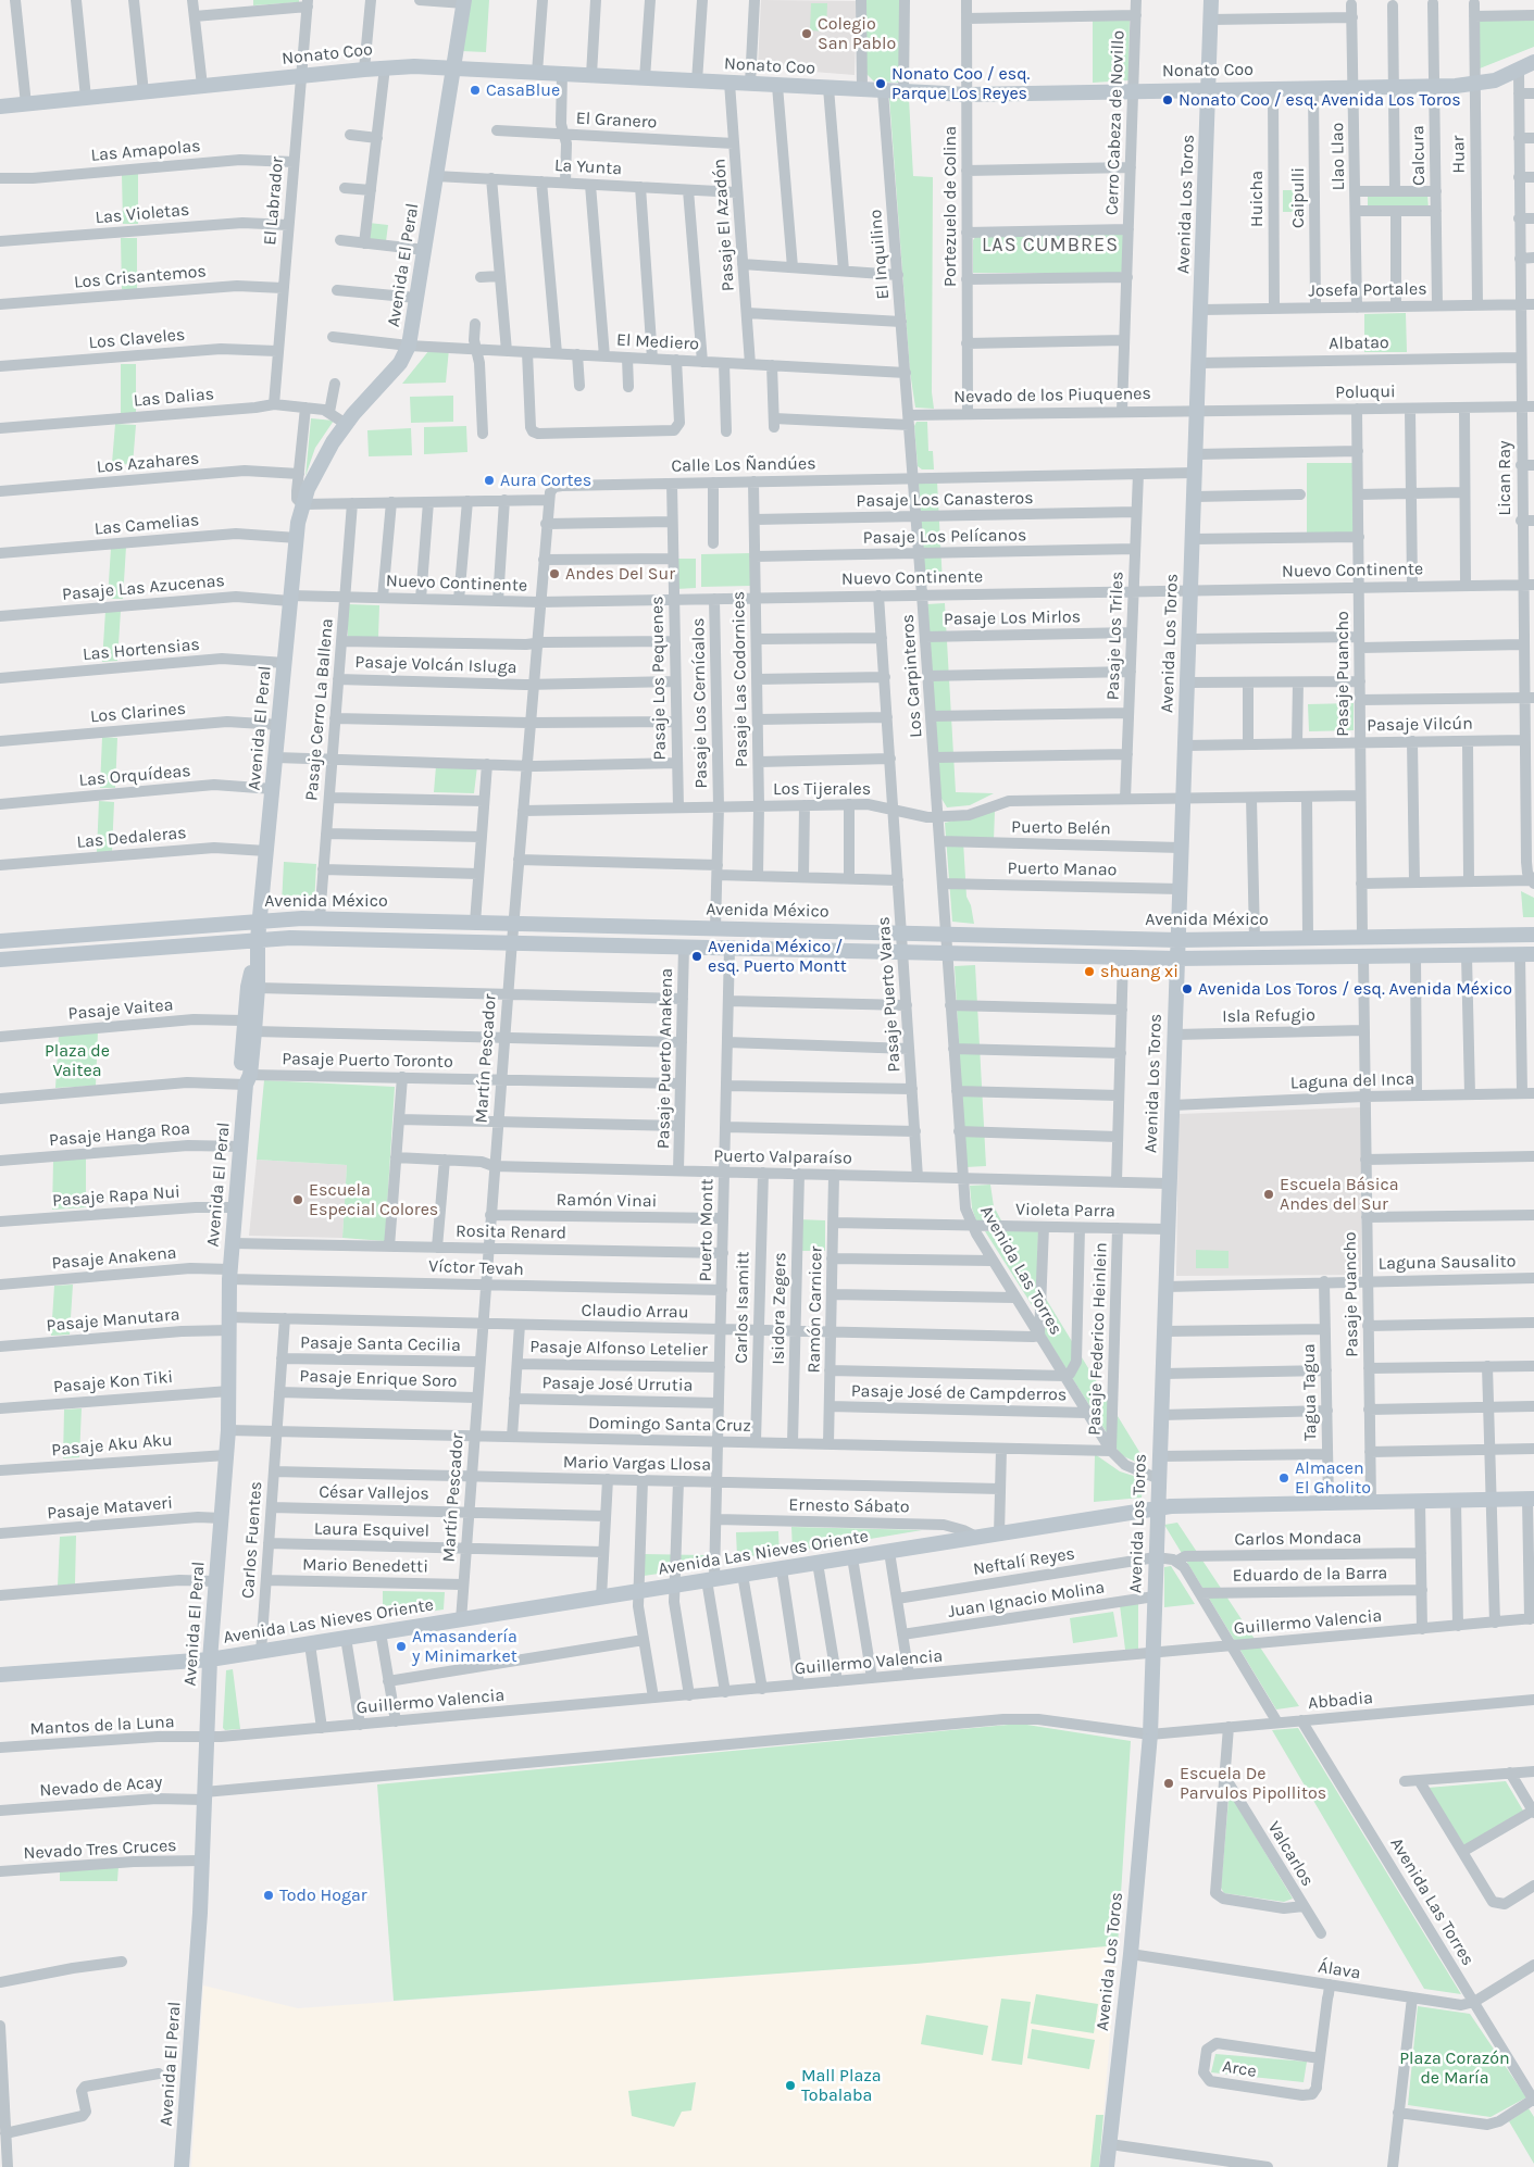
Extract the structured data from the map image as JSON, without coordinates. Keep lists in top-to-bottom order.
{
  "streets": {
    "main road": [
      "Nonato Coo",
      "Avenida Los Toros",
      "Avenida El Peral",
      "Avenida México",
      "Avenida Las Nieves Oriente"
    ],
    "street": [
      "El Granero",
      "Cerro Cabeza de Novillo",
      "Las Amapolas",
      "Huar",
      "Calcura",
      "Llao Llao",
      "La Yunta",
      "Caipulli",
      "Huicha",
      "El Labrador",
      "Portezuelo de Colina",
      "Las Violetas",
      "Pasaje El Azadón",
      "El Inquilino",
      "Los Crisantemos",
      "Josefa Portales",
      "Los Claveles",
      "El Mediero",
      "Albatao",
      "Poluqui",
      "Nevado de los Piuquenes",
      "Las Dalias",
      "Los Azahares",
      "Calle Los Ñandúes",
      "Lican Ray",
      "Pasaje Los Canasteros",
      "Las Camelias",
      "Pasaje Los Pelícanos",
      "Nuevo Continente",
      "Pasaje Las Azucenas",
      "Pasaje Los Mirlos",
      "Pasaje Los Triles",
      "Las Hortensias",
      "Pasaje Volcán Isluga",
      "Pasaje Puancho",
      "Los Carpinteros",
      "Pasaje Los Pequenes",
      "Pasaje Las Codornices",
      "Pasaje Los Cernícalos",
      "Pasaje Cerro La Ballena",
      "Los Clarines",
      "Pasaje Vilcún",
      "Las Orquídeas",
      "Los Tijerales",
      "Puerto Belén",
      "Las Dedaleras",
      "Puerto Manao",
      "Pasaje Puerto Varas",
      "Pasaje Vaitea",
      "Isla Refugio",
      "Martín Pescador",
      "Pasaje Puerto Anakena",
      "Pasaje Puerto Toronto",
      "Laguna del Inca",
      "Pasaje Hanga Roa",
      "Puerto Valparaíso",
      "Pasaje Rapa Nui",
      "Ramón Vinai",
      "Violeta Parra",
      "Puerto Montt",
      "Rosita Renard",
      "Pasaje Anakena",
      "Laguna Sausalito",
      "Víctor Tevah",
      "Avenida Las Torres",
      "Carlos Isamitt",
      "Isidora Zegers",
      "Ramón Carnicer",
      "Claudio Arrau",
      "Pasaje Manutara",
      "Pasaje Federico Heinlein",
      "Pasaje Santa Cecilia",
      "Pasaje Alfonso Letelier",
      "Pasaje Enrique Soro",
      "Pasaje Kon Tiki",
      "Pasaje José Urrutia",
      "Tagua Tagua",
      "Pasaje José de Campderros",
      "Domingo Santa Cruz",
      "Pasaje Aku Aku",
      "Mario Vargas Llosa",
      "César Vallejos",
      "Ernesto Sábato",
      "Pasaje Mataveri",
      "Laura Esquivel",
      "Carlos Mondaca",
      "Carlos Fuentes",
      "Neftalí Reyes",
      "Mario Benedetti",
      "Eduardo de la Barra",
      "Juan Ignacio Molina",
      "Guillermo Valencia",
      "Abbadia",
      "Mantos de la Luna",
      "Nevado de Acay",
      "Nevado Tres Cruces",
      "Valcarlos",
      "Álava",
      "Arce"
    ]
  },
  "crossings": [
    ["Nonato Coo", "Cerro Cabeza de Novillo"],
    ["Nonato Coo", "Huar"],
    ["Nonato Coo", "Calcura"],
    ["Nonato Coo", "Llao Llao"],
    ["Nonato Coo", "Caipulli"],
    ["Nonato Coo", "Huicha"],
    ["Nonato Coo", "El Labrador"],
    ["Nonato Coo", "Avenida Los Toros"],
    ["Nonato Coo", "Portezuelo de Colina"],
    ["Nonato Coo", "Pasaje El Azadón"],
    ["Nonato Coo", "El Inquilino"],
    ["Nonato Coo", "Avenida El Peral"],
    ["Nonato Coo", "Lican Ray"],
    ["El Granero", "Pasaje El Azadón"],
    ["Cerro Cabeza de Novillo", "Nevado de los Piuquenes"],
    ["Las Amapolas", "El Labrador"],
    ["Huar", "Josefa Portales"],
    ["Calcura", "Josefa Portales"],
    ["Llao Llao", "Josefa Portales"],
    ["La Yunta", "Pasaje El Azadón"],
    ["La Yunta", "Avenida El Peral"],
    ["Caipulli", "Josefa Portales"],
    ["Huicha", "Josefa Portales"],
    ["El Labrador", "Las Violetas"],
    ["El Labrador", "Los Crisantemos"],
    ["El Labrador", "Los Claveles"],
    ["El Labrador", "Las Dalias"],
    ["Avenida Los Toros", "Josefa Portales"],
    ["Avenida Los Toros", "Albatao"],
    ["Avenida Los Toros", "Poluqui"],
    ["Avenida Los Toros", "Nevado de los Piuquenes"],
    ["Avenida Los Toros", "Calle Los Ñandúes"],
    ["Avenida Los Toros", "Nuevo Continente"],
    ["Avenida Los Toros", "Pasaje Vilcún"],
    ["Avenida Los Toros", "Los Tijerales"],
    ["Avenida Los Toros", "Puerto Belén"],
    ["Avenida Los Toros", "Puerto Manao"],
    ["Avenida Los Toros", "Avenida México"],
    ["Avenida Los Toros", "Isla Refugio"],
    ["Avenida Los Toros", "Laguna del Inca"],
    ["Avenida Los Toros", "Puerto Valparaíso"],
    ["Avenida Los Toros", "Violeta Parra"],
    ["Avenida Los Toros", "Laguna Sausalito"],
    ["Avenida Los Toros", "Avenida Las Torres"],
    ["Avenida Los Toros", "Avenida Las Nieves Oriente"],
    ["Avenida Los Toros", "Neftalí Reyes"],
    ["Avenida Los Toros", "Juan Ignacio Molina"],
    ["Avenida Los Toros", "Guillermo Valencia"],
    ["Avenida Los Toros", "Abbadia"],
    ["Avenida Los Toros", "Nevado de Acay"],
    ["Avenida Los Toros", "Álava"],
    ["Portezuelo de Colina", "Nevado de los Piuquenes"],
    ["Pasaje El Azadón", "El Mediero"],
    ["El Inquilino", "El Mediero"],
    ["El Inquilino", "Nevado de los Piuquenes"],
    ["El Inquilino", "Los Carpinteros"],
    ["Avenida El Peral", "El Mediero"],
    ["Avenida El Peral", "Las Dalias"],
    ["Avenida El Peral", "Los Azahares"],
    ["Avenida El Peral", "Las Camelias"],
    ["Avenida El Peral", "Nuevo Continente"],
    ["Avenida El Peral", "Pasaje Las Azucenas"],
    ["Avenida El Peral", "Las Hortensias"],
    ["Avenida El Peral", "Los Clarines"],
    ["Avenida El Peral", "Las Orquídeas"],
    ["Avenida El Peral", "Las Dedaleras"],
    ["Avenida El Peral", "Avenida México"],
    ["Avenida El Peral", "Pasaje Vaitea"],
    ["Avenida El Peral", "Pasaje Puerto Toronto"],
    ["Avenida El Peral", "Pasaje Hanga Roa"],
    ["Avenida El Peral", "Pasaje Rapa Nui"],
    ["Avenida El Peral", "Rosita Renard"],
    ["Avenida El Peral", "Pasaje Anakena"],
    ["Avenida El Peral", "Víctor Tevah"],
    ["Avenida El Peral", "Claudio Arrau"],
    ["Avenida El Peral", "Pasaje Manutara"],
    ["Avenida El Peral", "Pasaje Kon Tiki"],
    ["Avenida El Peral", "Domingo Santa Cruz"],
    ["Avenida El Peral", "Pasaje Aku Aku"],
    ["Avenida El Peral", "Pasaje Mataveri"],
    ["Avenida El Peral", "Avenida Las Nieves Oriente"],
    ["Avenida El Peral", "Guillermo Valencia"],
    ["Avenida El Peral", "Mantos de la Luna"],
    ["Avenida El Peral", "Nevado de Acay"],
    ["Avenida El Peral", "Nevado Tres Cruces"],
    ["Josefa Portales", "Lican Ray"],
    ["El Mediero", "Nevado de los Piuquenes"],
    ["Albatao", "Lican Ray"],
    ["Poluqui", "Nevado de los Piuquenes"],
    ["Poluqui", "Lican Ray"],
    ["Poluqui", "Pasaje Puancho"],
    ["Nevado de los Piuquenes", "Los Carpinteros"],
    ["Calle Los Ñandúes", "Pasaje Los Triles"],
    ["Calle Los Ñandúes", "Los Carpinteros"],
    ["Calle Los Ñandúes", "Pasaje Los Pequenes"],
    ["Calle Los Ñandúes", "Pasaje Las Codornices"],
    ["Calle Los Ñandúes", "Martín Pescador"],
    ["Lican Ray", "Nuevo Continente"],
    ["Lican Ray", "Pasaje Vilcún"],
    ["Pasaje Los Canasteros", "Pasaje Los Triles"],
    ["Pasaje Los Canasteros", "Los Carpinteros"],
    ["Pasaje Los Canasteros", "Pasaje Las Codornices"],
    ["Pasaje Los Pelícanos", "Pasaje Los Triles"],
    ["Pasaje Los Pelícanos", "Los Carpinteros"],
    ["Pasaje Los Pelícanos", "Pasaje Las Codornices"],
    ["Nuevo Continente", "Pasaje Las Azucenas"],
    ["Nuevo Continente", "Pasaje Los Triles"],
    ["Nuevo Continente", "Pasaje Puancho"],
    ["Nuevo Continente", "Los Carpinteros"],
    ["Nuevo Continente", "Pasaje Los Pequenes"],
    ["Nuevo Continente", "Pasaje Las Codornices"],
    ["Nuevo Continente", "Pasaje Los Cernícalos"],
    ["Nuevo Continente", "Pasaje Cerro La Ballena"],
    ["Nuevo Continente", "Pasaje Puerto Varas"],
    ["Nuevo Continente", "Martín Pescador"],
    ["Pasaje Los Mirlos", "Pasaje Los Triles"],
    ["Pasaje Los Mirlos", "Los Carpinteros"],
    ["Pasaje Los Triles", "Los Tijerales"],
    ["Pasaje Volcán Isluga", "Pasaje Los Pequenes"],
    ["Pasaje Volcán Isluga", "Pasaje Cerro La Ballena"],
    ["Pasaje Volcán Isluga", "Martín Pescador"],
    ["Pasaje Puancho", "Pasaje Vilcún"],
    ["Pasaje Puancho", "Los Tijerales"],
    ["Pasaje Puancho", "Avenida México"],
    ["Pasaje Puancho", "Isla Refugio"],
    ["Pasaje Puancho", "Laguna del Inca"],
    ["Pasaje Puancho", "Laguna Sausalito"],
    ["Pasaje Puancho", "Avenida Las Nieves Oriente"],
    ["Los Carpinteros", "Los Tijerales"],
    ["Los Carpinteros", "Puerto Belén"],
    ["Los Carpinteros", "Puerto Manao"],
    ["Los Carpinteros", "Avenida México"],
    ["Los Carpinteros", "Avenida Las Torres"],
    ["Pasaje Los Pequenes", "Los Tijerales"],
    ["Pasaje Las Codornices", "Los Tijerales"],
    ["Pasaje Los Cernícalos", "Los Tijerales"],
    ["Pasaje Cerro La Ballena", "Avenida México"],
    ["Los Tijerales", "Pasaje Puerto Varas"],
    ["Los Tijerales", "Martín Pescador"],
    ["Avenida México", "Pasaje Puerto Varas"],
    ["Avenida México", "Martín Pescador"],
    ["Avenida México", "Avenida Las Torres"],
    ["Pasaje Puerto Varas", "Puerto Valparaíso"],
    ["Pasaje Vaitea", "Martín Pescador"],
    ["Pasaje Vaitea", "Pasaje Puerto Anakena"],
    ["Martín Pescador", "Pasaje Puerto Toronto"],
    ["Martín Pescador", "Puerto Valparaíso"],
    ["Martín Pescador", "Ramón Vinai"],
    ["Martín Pescador", "Rosita Renard"],
    ["Martín Pescador", "Víctor Tevah"],
    ["Martín Pescador", "Claudio Arrau"],
    ["Martín Pescador", "Pasaje Santa Cecilia"],
    ["Martín Pescador", "Pasaje Enrique Soro"],
    ["Martín Pescador", "Domingo Santa Cruz"],
    ["Martín Pescador", "Mario Vargas Llosa"],
    ["Martín Pescador", "César Vallejos"],
    ["Martín Pescador", "Laura Esquivel"],
    ["Martín Pescador", "Avenida Las Nieves Oriente"],
    ["Martín Pescador", "Mario Benedetti"],
    ["Pasaje Puerto Anakena", "Pasaje Puerto Toronto"],
    ["Pasaje Puerto Anakena", "Puerto Valparaíso"],
    ["Puerto Valparaíso", "Puerto Montt"],
    ["Puerto Valparaíso", "Avenida Las Torres"],
    ["Puerto Valparaíso", "Carlos Isamitt"],
    ["Puerto Valparaíso", "Isidora Zegers"],
    ["Puerto Valparaíso", "Ramón Carnicer"],
    ["Ramón Vinai", "Puerto Montt"],
    ["Violeta Parra", "Avenida Las Torres"],
    ["Violeta Parra", "Ramón Carnicer"],
    ["Violeta Parra", "Pasaje Federico Heinlein"],
    ["Puerto Montt", "Rosita Renard"],
    ["Puerto Montt", "Víctor Tevah"],
    ["Puerto Montt", "Claudio Arrau"],
    ["Puerto Montt", "Pasaje Alfonso Letelier"],
    ["Puerto Montt", "Pasaje José Urrutia"],
    ["Puerto Montt", "Domingo Santa Cruz"],
    ["Puerto Montt", "Mario Vargas Llosa"],
    ["Puerto Montt", "Ernesto Sábato"],
    ["Puerto Montt", "Avenida Las Nieves Oriente"],
    ["Puerto Montt", "Guillermo Valencia"],
    ["Pasaje Anakena", "Víctor Tevah"],
    ["Laguna Sausalito", "Tagua Tagua"],
    ["Avenida Las Torres", "Claudio Arrau"],
    ["Avenida Las Torres", "Pasaje Federico Heinlein"],
    ["Avenida Las Torres", "Pasaje José de Campderros"],
    ["Avenida Las Torres", "Domingo Santa Cruz"],
    ["Avenida Las Torres", "Abbadia"],
    ["Avenida Las Torres", "Álava"],
    ["Carlos Isamitt", "Claudio Arrau"],
    ["Carlos Isamitt", "Domingo Santa Cruz"],
    ["Isidora Zegers", "Claudio Arrau"],
    ["Isidora Zegers", "Domingo Santa Cruz"],
    ["Ramón Carnicer", "Claudio Arrau"],
    ["Ramón Carnicer", "Pasaje José de Campderros"],
    ["Ramón Carnicer", "Domingo Santa Cruz"],
    ["Claudio Arrau", "Pasaje Manutara"],
    ["Claudio Arrau", "Carlos Fuentes"],
    ["Pasaje Federico Heinlein", "Domingo Santa Cruz"],
    ["Pasaje Santa Cecilia", "Carlos Fuentes"],
    ["Pasaje Enrique Soro", "Carlos Fuentes"],
    ["Tagua Tagua", "Avenida Las Nieves Oriente"],
    ["Domingo Santa Cruz", "Carlos Fuentes"],
    ["Mario Vargas Llosa", "Carlos Fuentes"],
    ["César Vallejos", "Carlos Fuentes"],
    ["Ernesto Sábato", "Avenida Las Nieves Oriente"],
    ["Laura Esquivel", "Carlos Fuentes"],
    ["Carlos Fuentes", "Avenida Las Nieves Oriente"],
    ["Carlos Fuentes", "Mario Benedetti"],
    ["Guillermo Valencia", "Mantos de la Luna"],
    ["Abbadia", "Nevado de Acay"],
    ["Álava", "Arce"]
  ],
  "districts": ["LAS CUMBRES"],
  "parks": ["Plaza de Vaitea", "Plaza Corazón de María"],
  "places": [
    "Colegio San Pablo",
    "Nonato Coo / esq. Parque Los Reyes",
    "CasaBlue",
    "Nonato Coo / esq. Avenida Los Toros",
    "Aura Cortes",
    "Andes Del Sur",
    "Avenida México / esq. Puerto Montt",
    "shuang xi",
    "Avenida Los Toros / esq. Avenida México",
    "Escuela Básica Andes del Sur",
    "Escuela Especial Colores",
    "Almacen El Gholito",
    "Amasandería y Minimarket",
    "Escuela De Parvulos Pipollitos",
    "Todo Hogar",
    "Mall Plaza Tobalaba"
  ]
}
